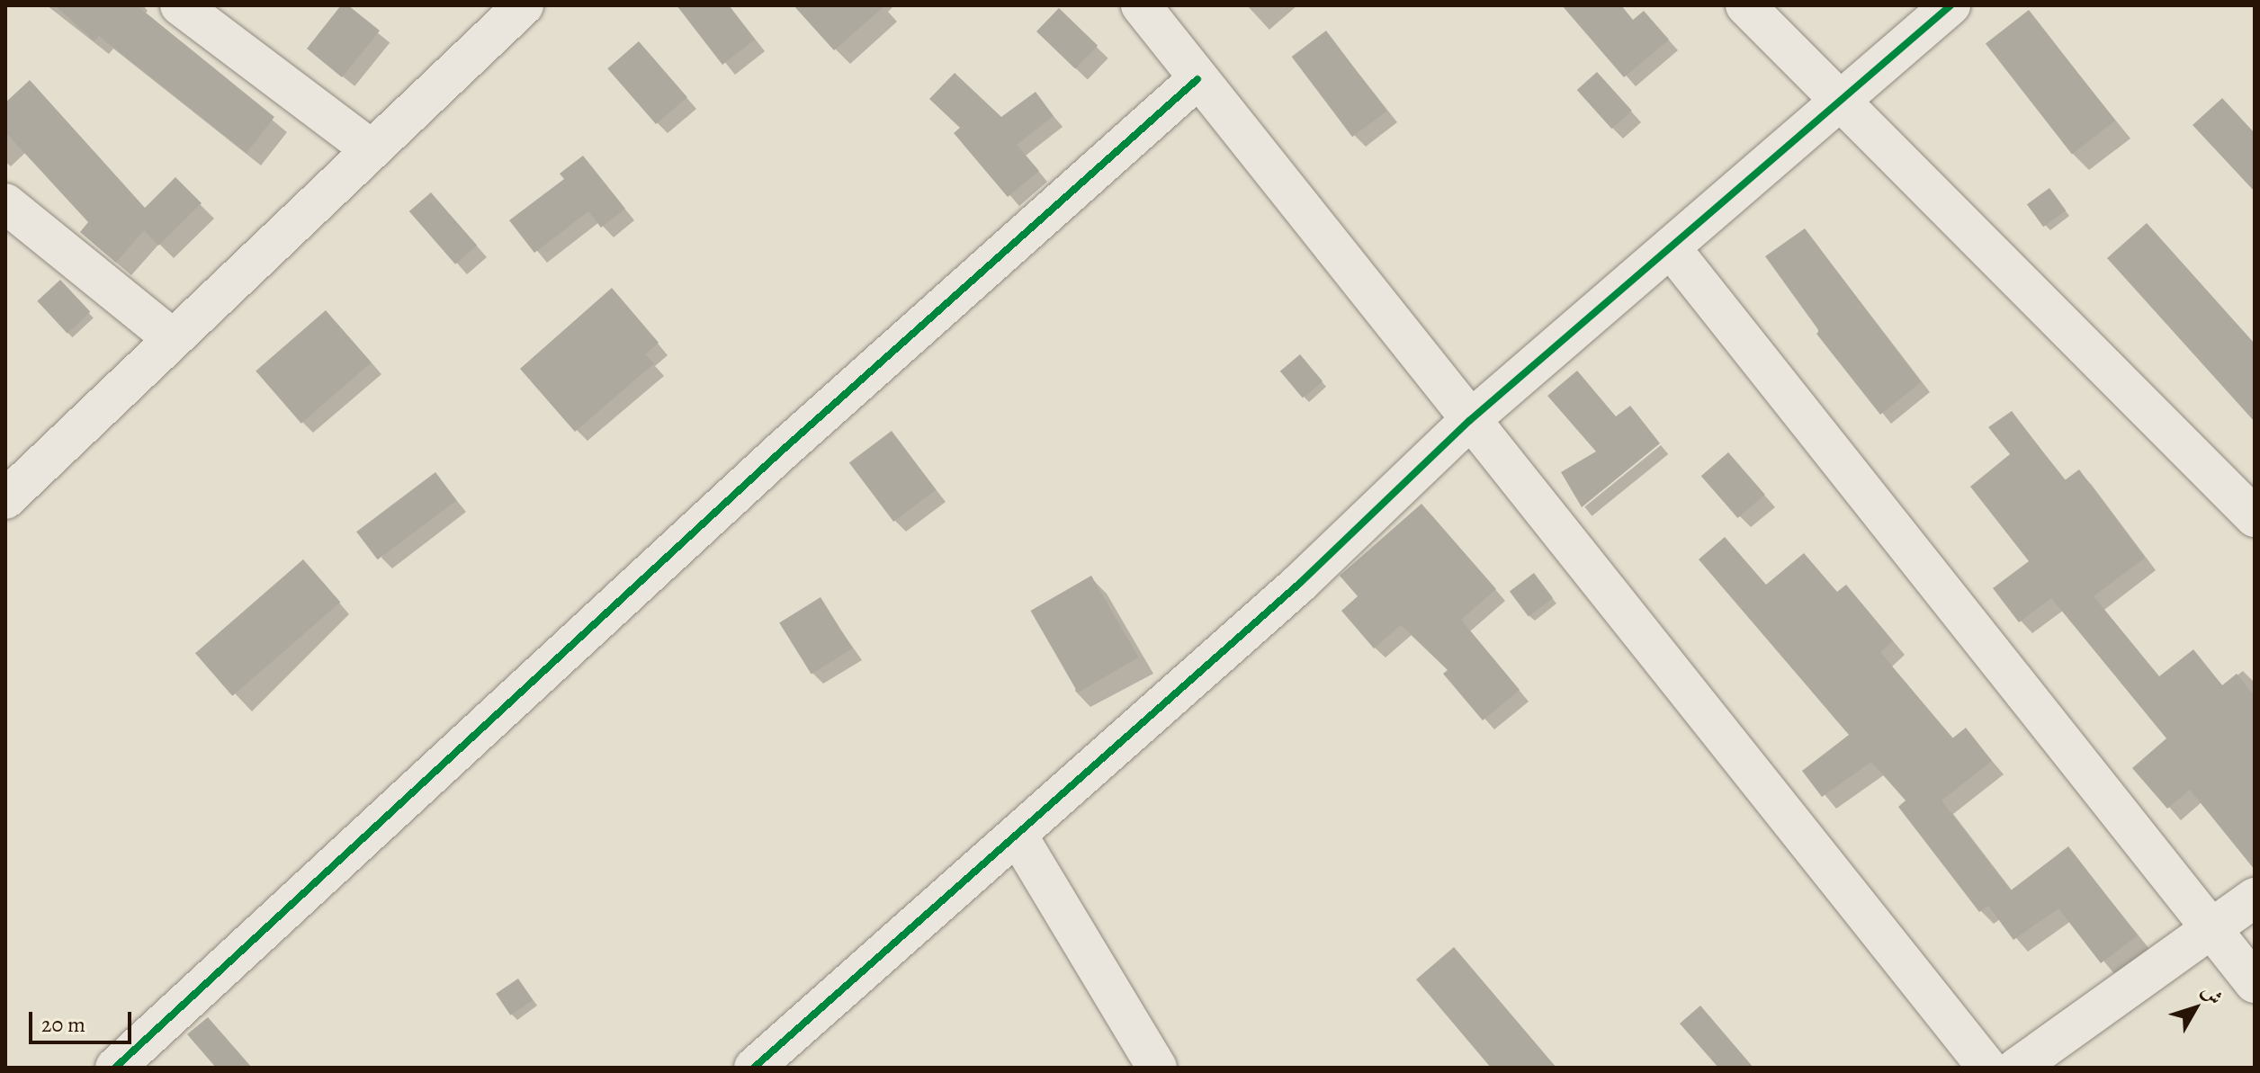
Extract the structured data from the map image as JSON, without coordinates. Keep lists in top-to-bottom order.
{
  "scale_bar": "20 m",
  "north": "top right"
}
